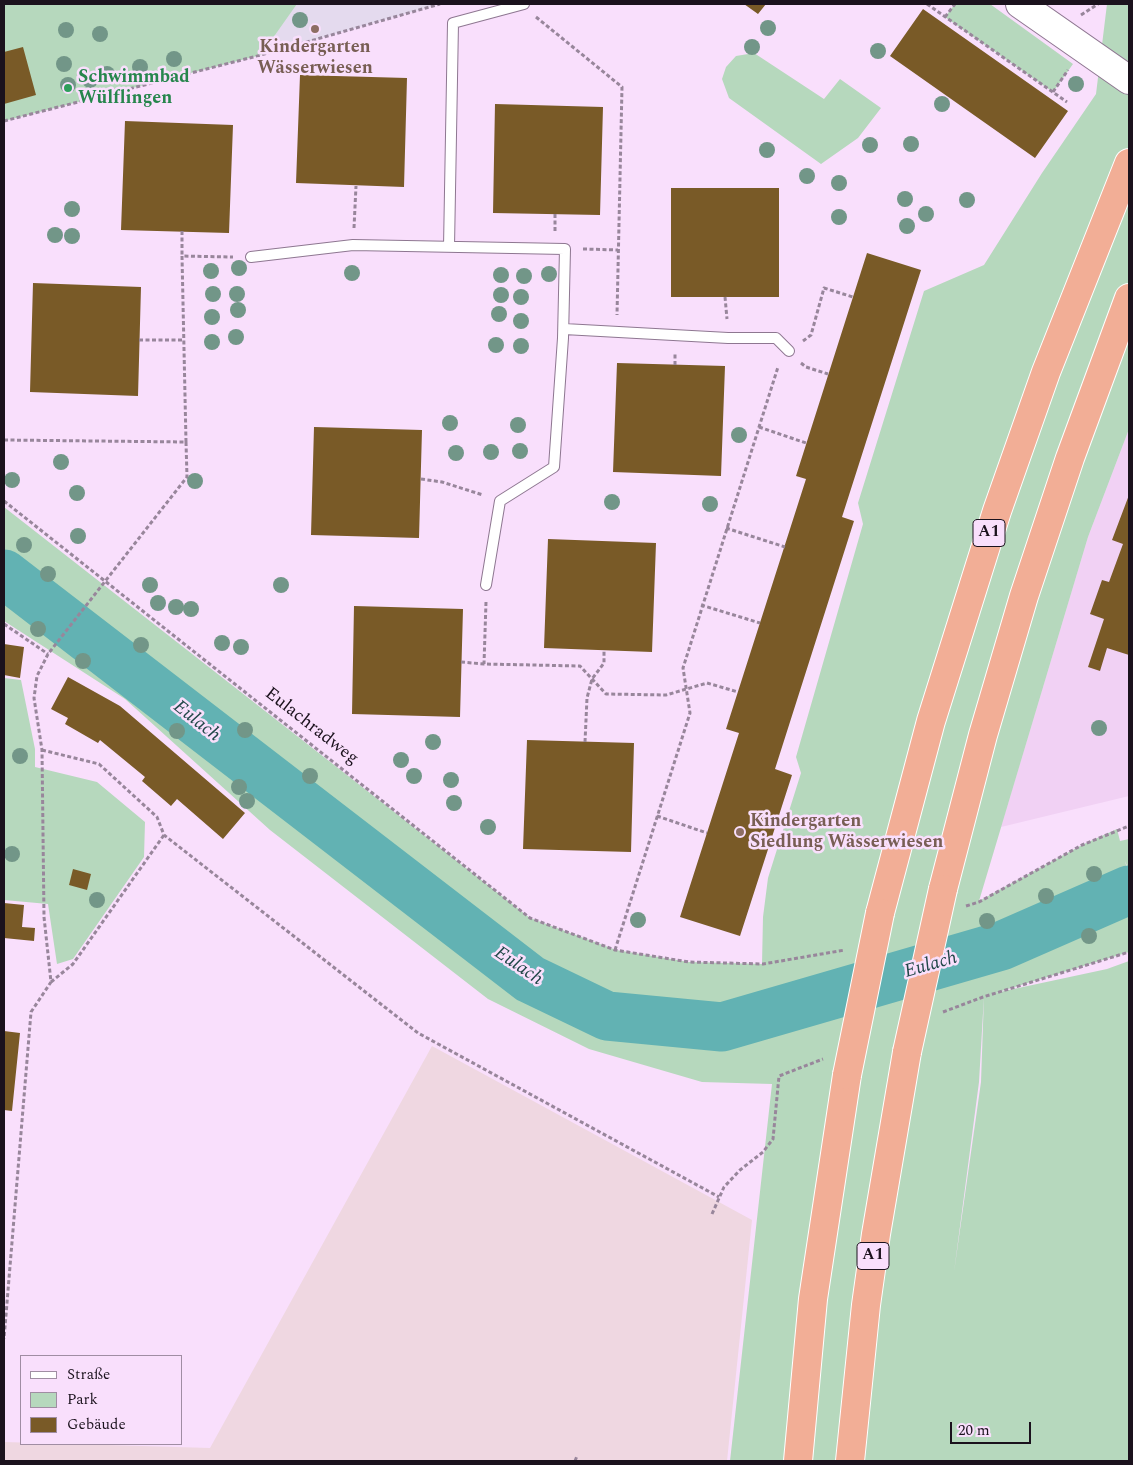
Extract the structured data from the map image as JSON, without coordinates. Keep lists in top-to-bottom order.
{
  "streets": {
    "highway": ["A1"],
    "path": ["Eulachradweg"]
  },
  "water": ["Eulach"],
  "places": ["Kindergarten Wässerwiesen", "Schwimmbad Wülflingen", "Kindergarten Siedlung Wässerwiesen"],
  "legend": ["Straße", "Park", "Gebäude"],
  "scale_bar": "20 m"
}
